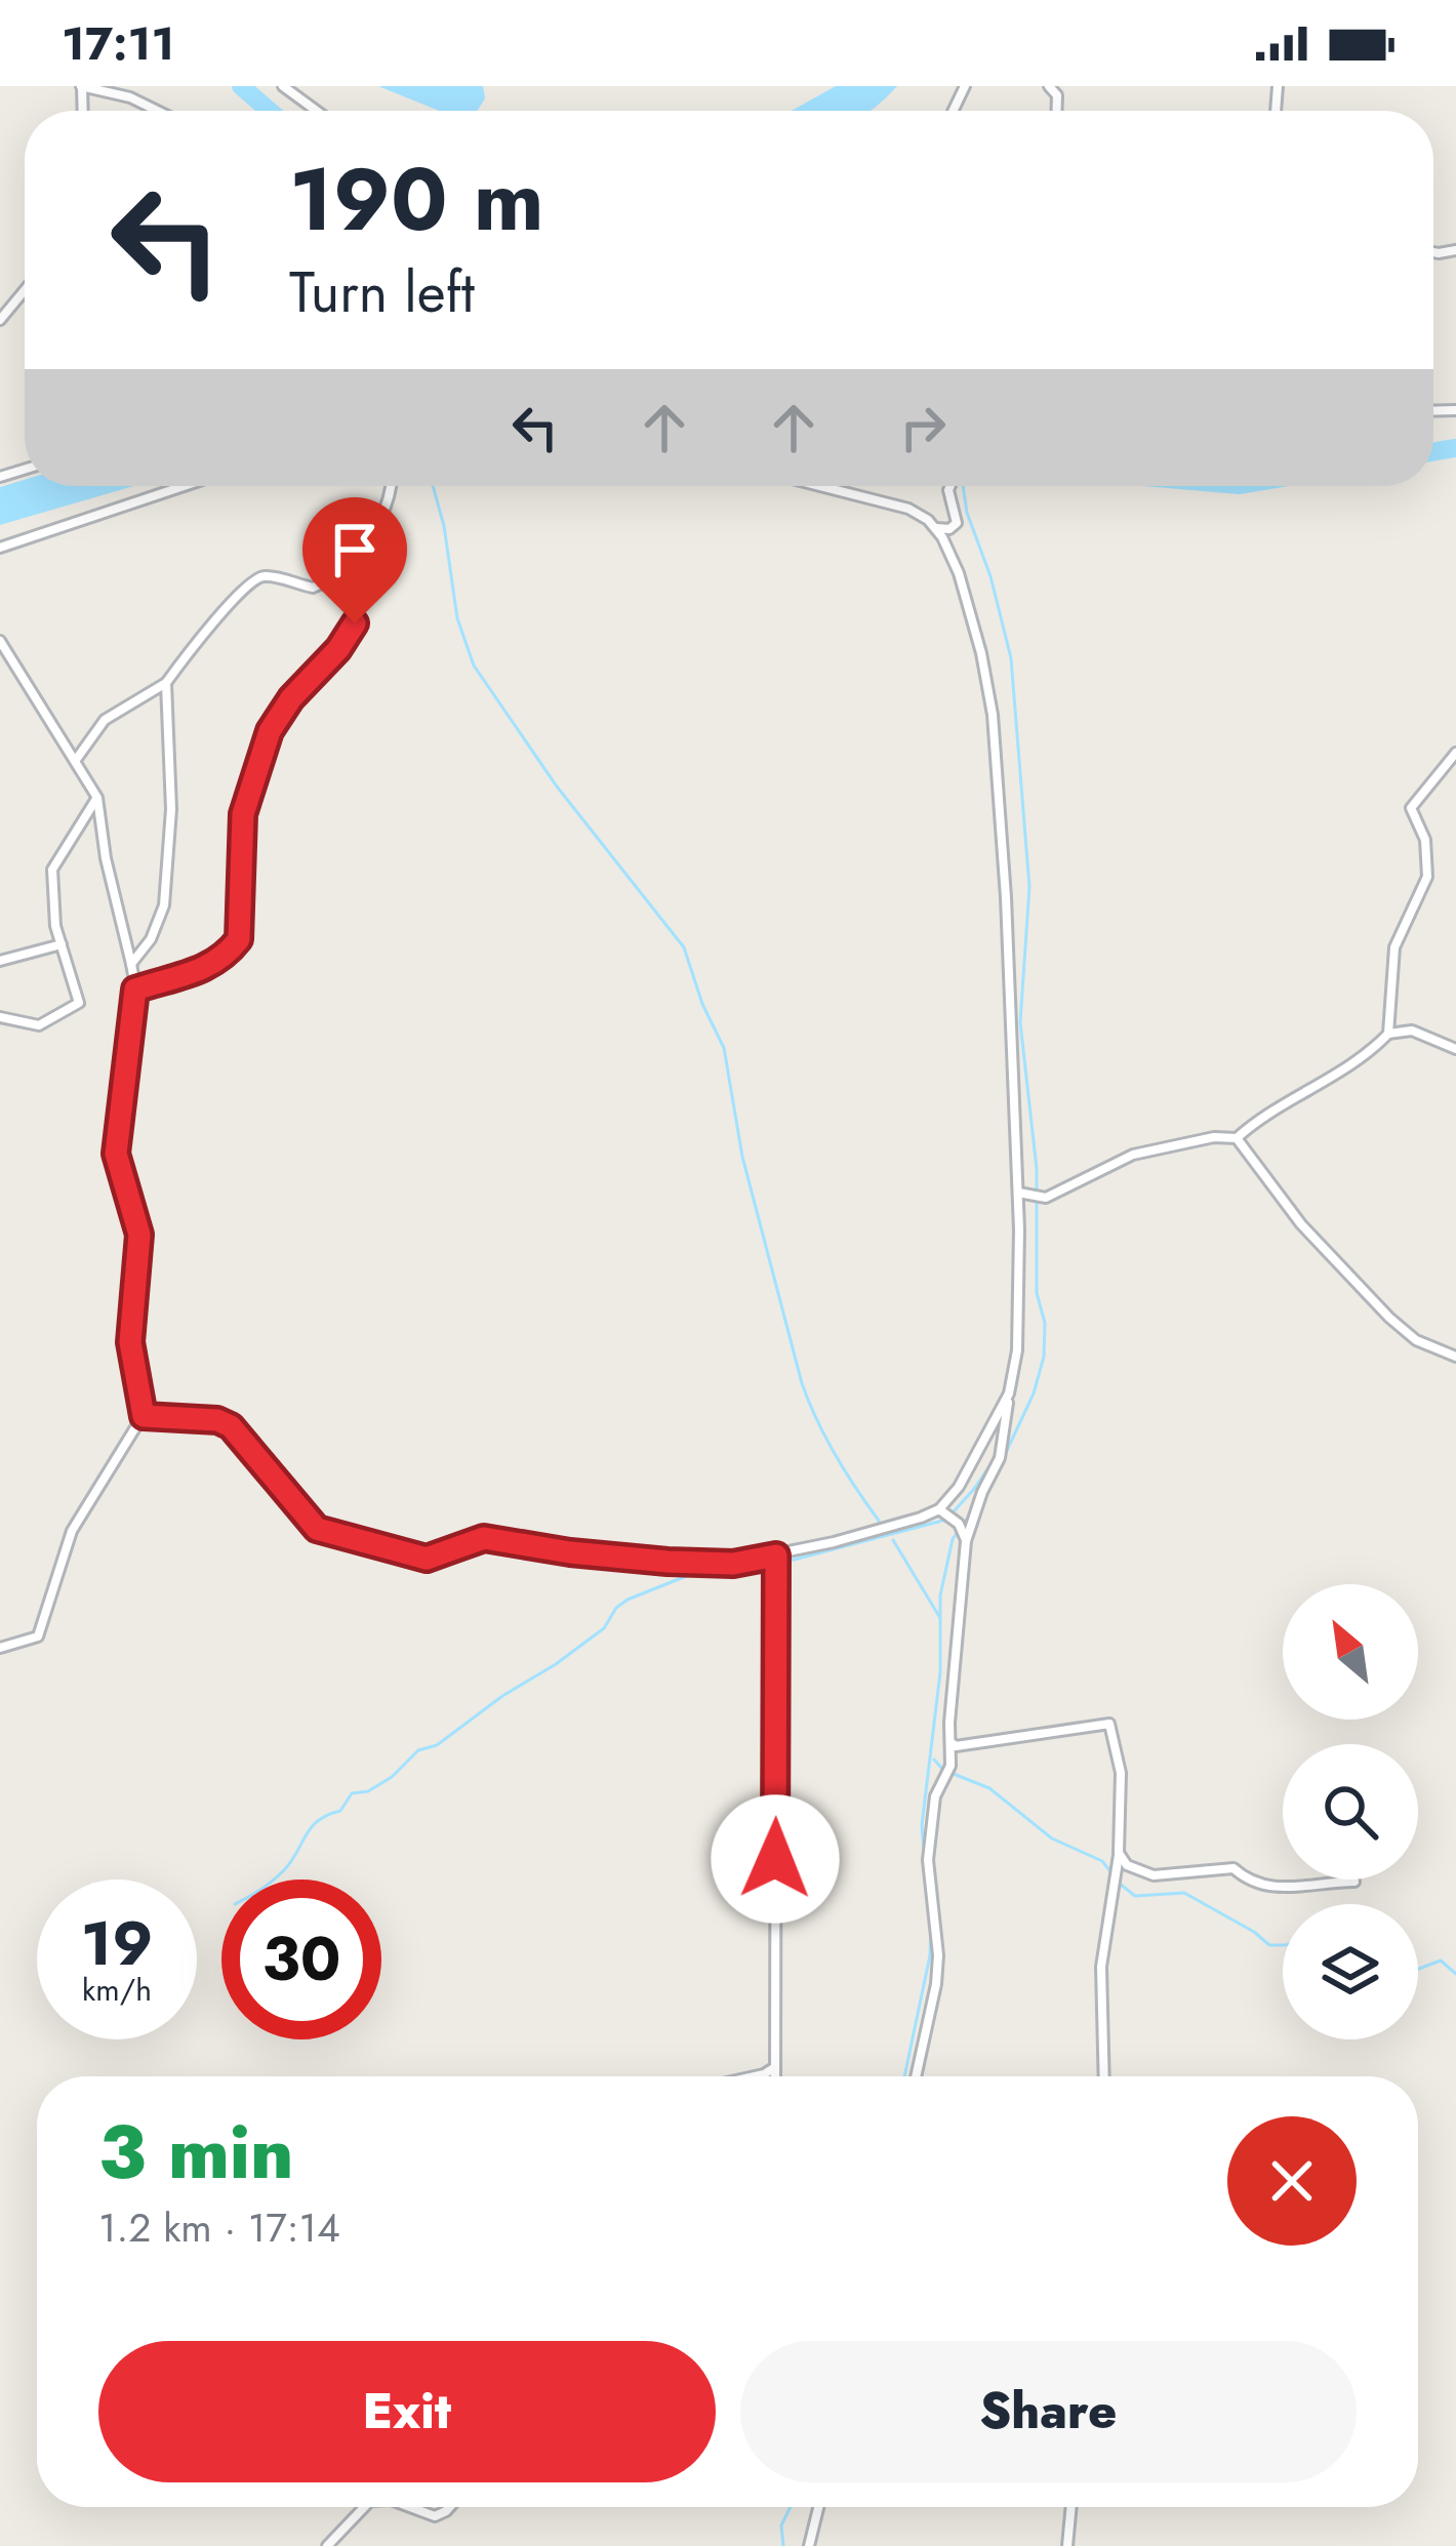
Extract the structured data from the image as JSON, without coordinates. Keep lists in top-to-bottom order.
{
  "north": "top left",
  "page": {
    "status": "17:11",
    "turn": ["190 m", "Turn left"],
    "speed": "19 km/h",
    "limit": "30",
    "heading": ["3 min", "1.2 km · 17:14"],
    "buttons": ["Exit", "Share"]
  }
}
